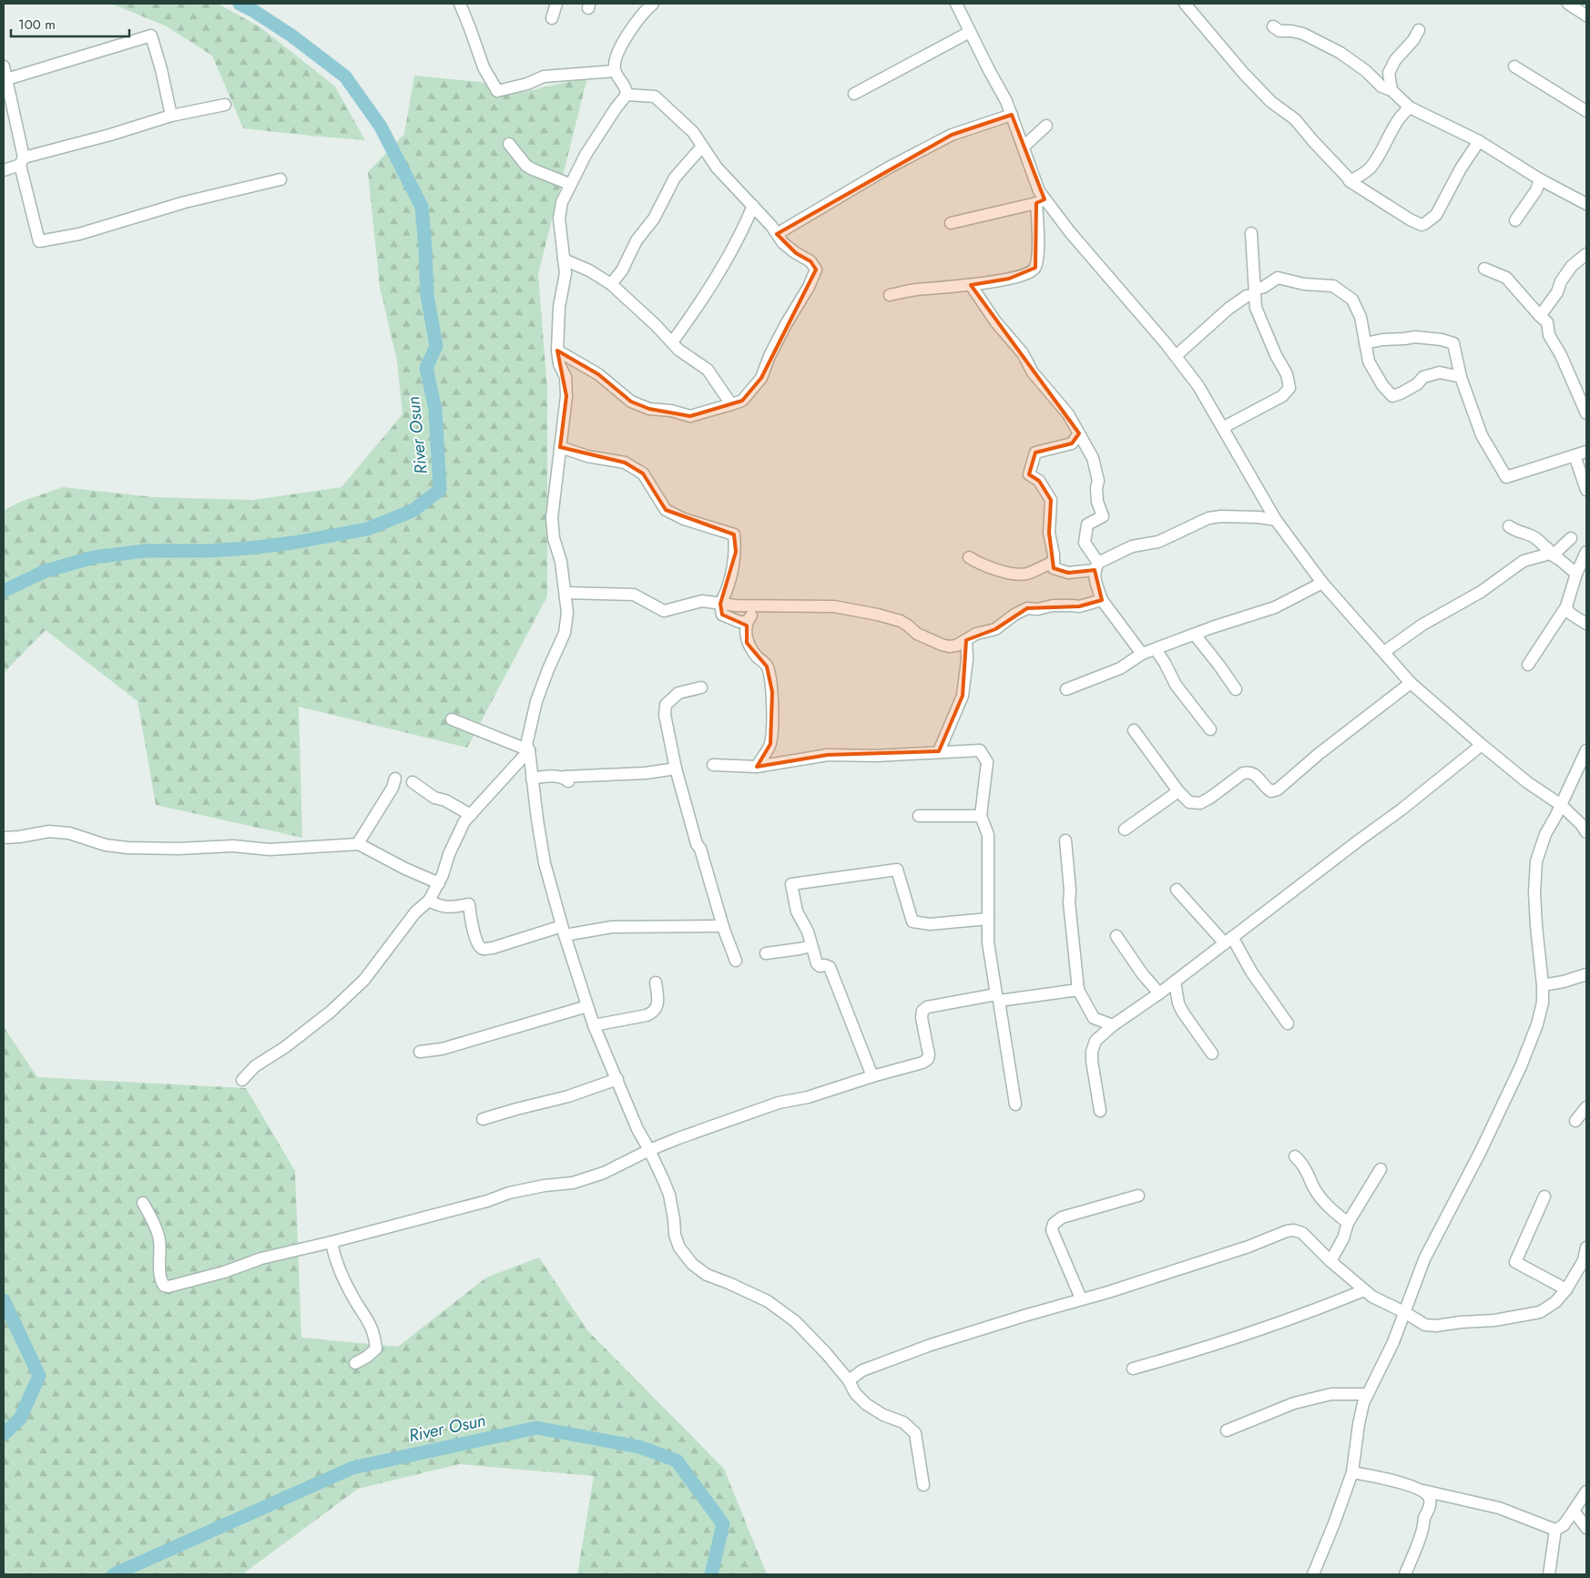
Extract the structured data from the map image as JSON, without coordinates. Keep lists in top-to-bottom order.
{
  "water": ["River Osun"],
  "scale_bar": "100 m"
}
